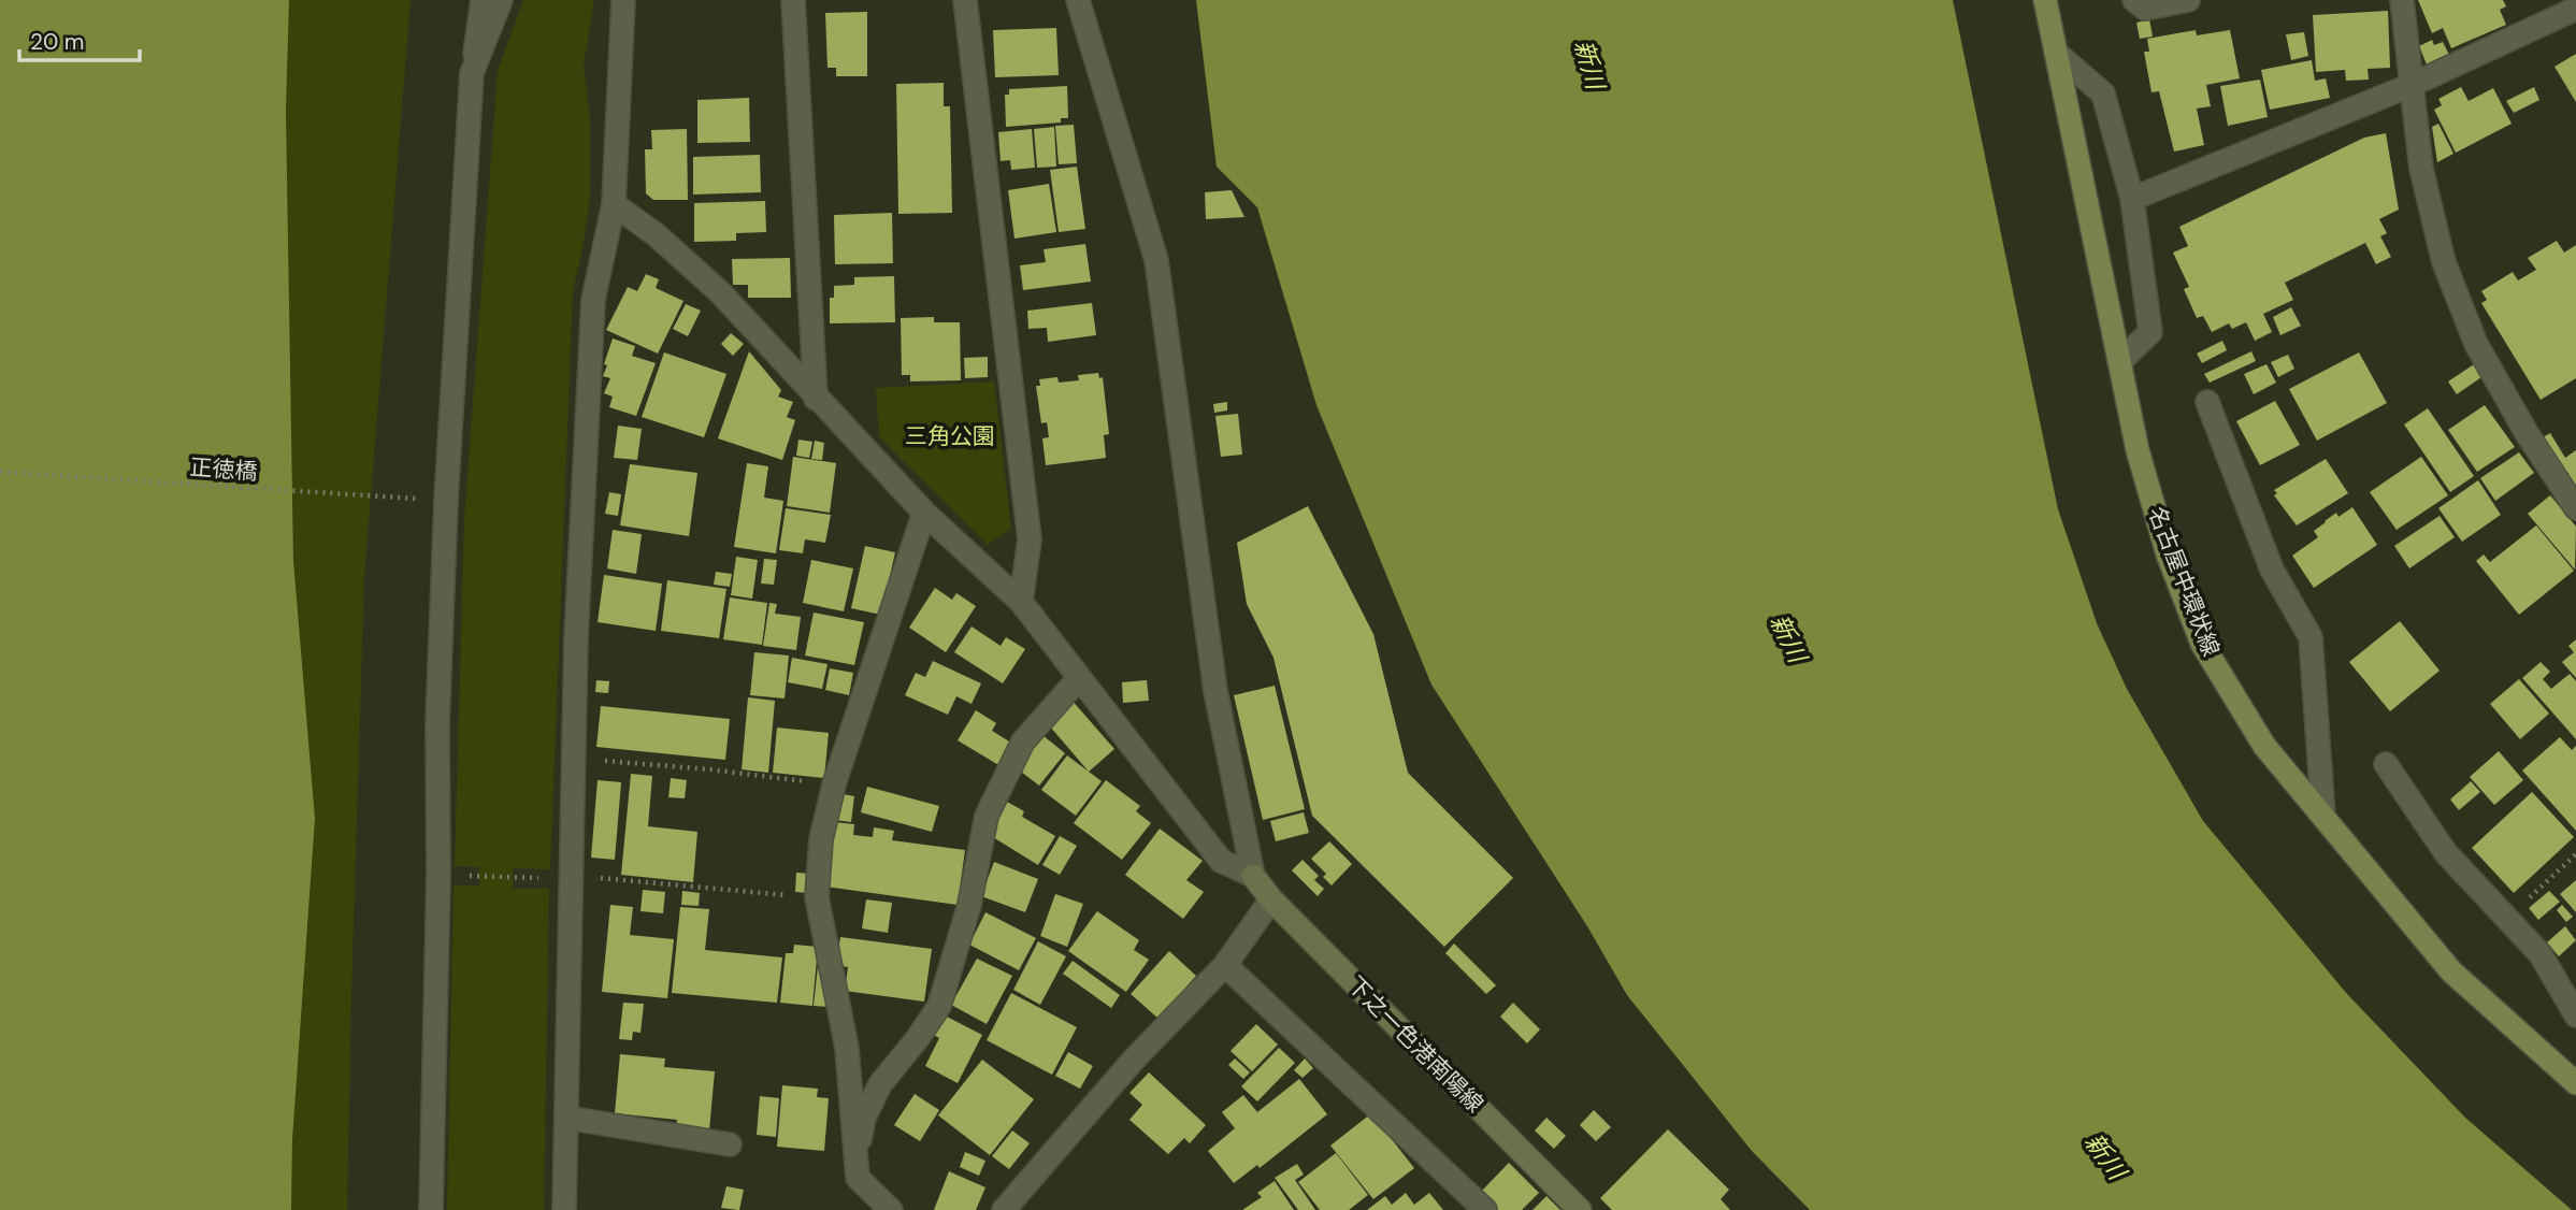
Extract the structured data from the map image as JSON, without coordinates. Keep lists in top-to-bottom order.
{
  "streets": {
    "main road": ["名古屋中環状線", "下之一色港南陽線"],
    "path": ["正徳橋"]
  },
  "water": ["新川"],
  "parks": ["三角公園"],
  "scale_bar": "20 m"
}
